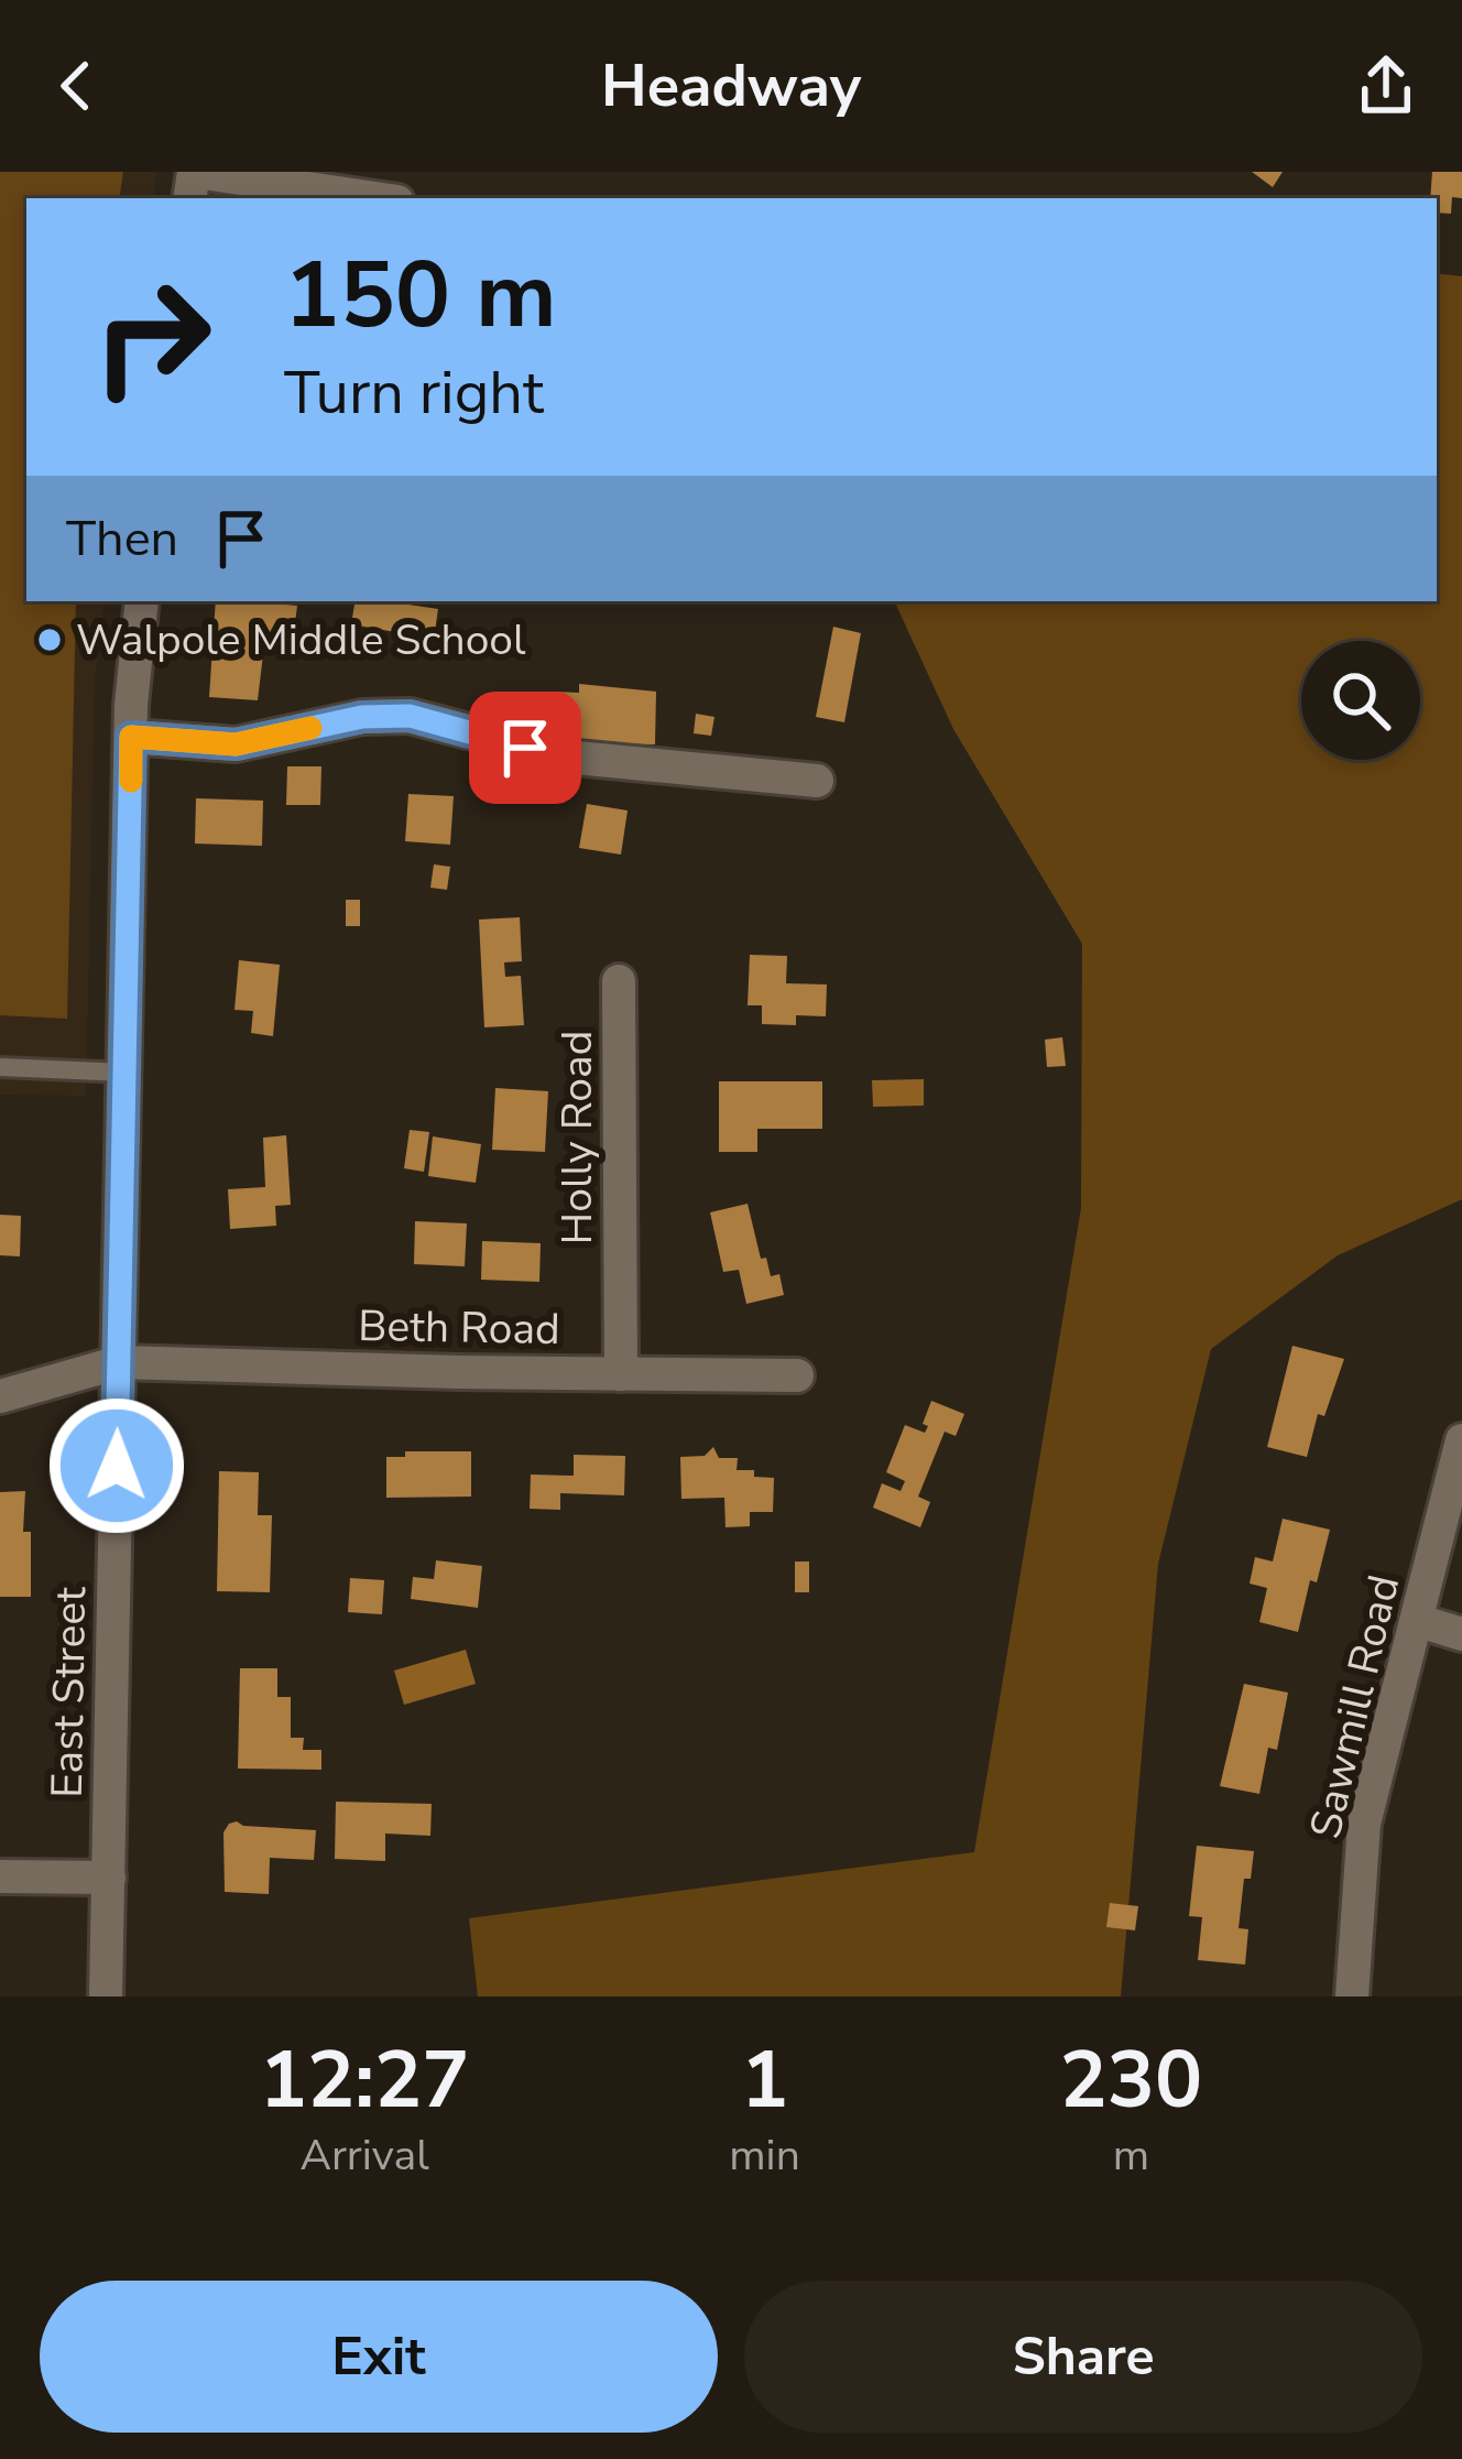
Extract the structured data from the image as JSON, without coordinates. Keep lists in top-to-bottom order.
{
  "streets": {
    "street": [
      "Holly Road",
      "Beth Road",
      "East Street",
      "Sawmill Road"
    ]
  },
  "crossings": [
    ["Holly Road", "Beth Road"],
    ["Beth Road", "East Street"]
  ],
  "places": ["Walpole Middle School"],
  "page": {
    "header": "Headway",
    "turn": ["150 m", "Turn right"],
    "then": "Then",
    "eta": [
      "12:27",
      "Arrival",
      "1",
      "min",
      "230",
      "m"
    ],
    "buttons": ["Exit", "Share"]
  }
}
